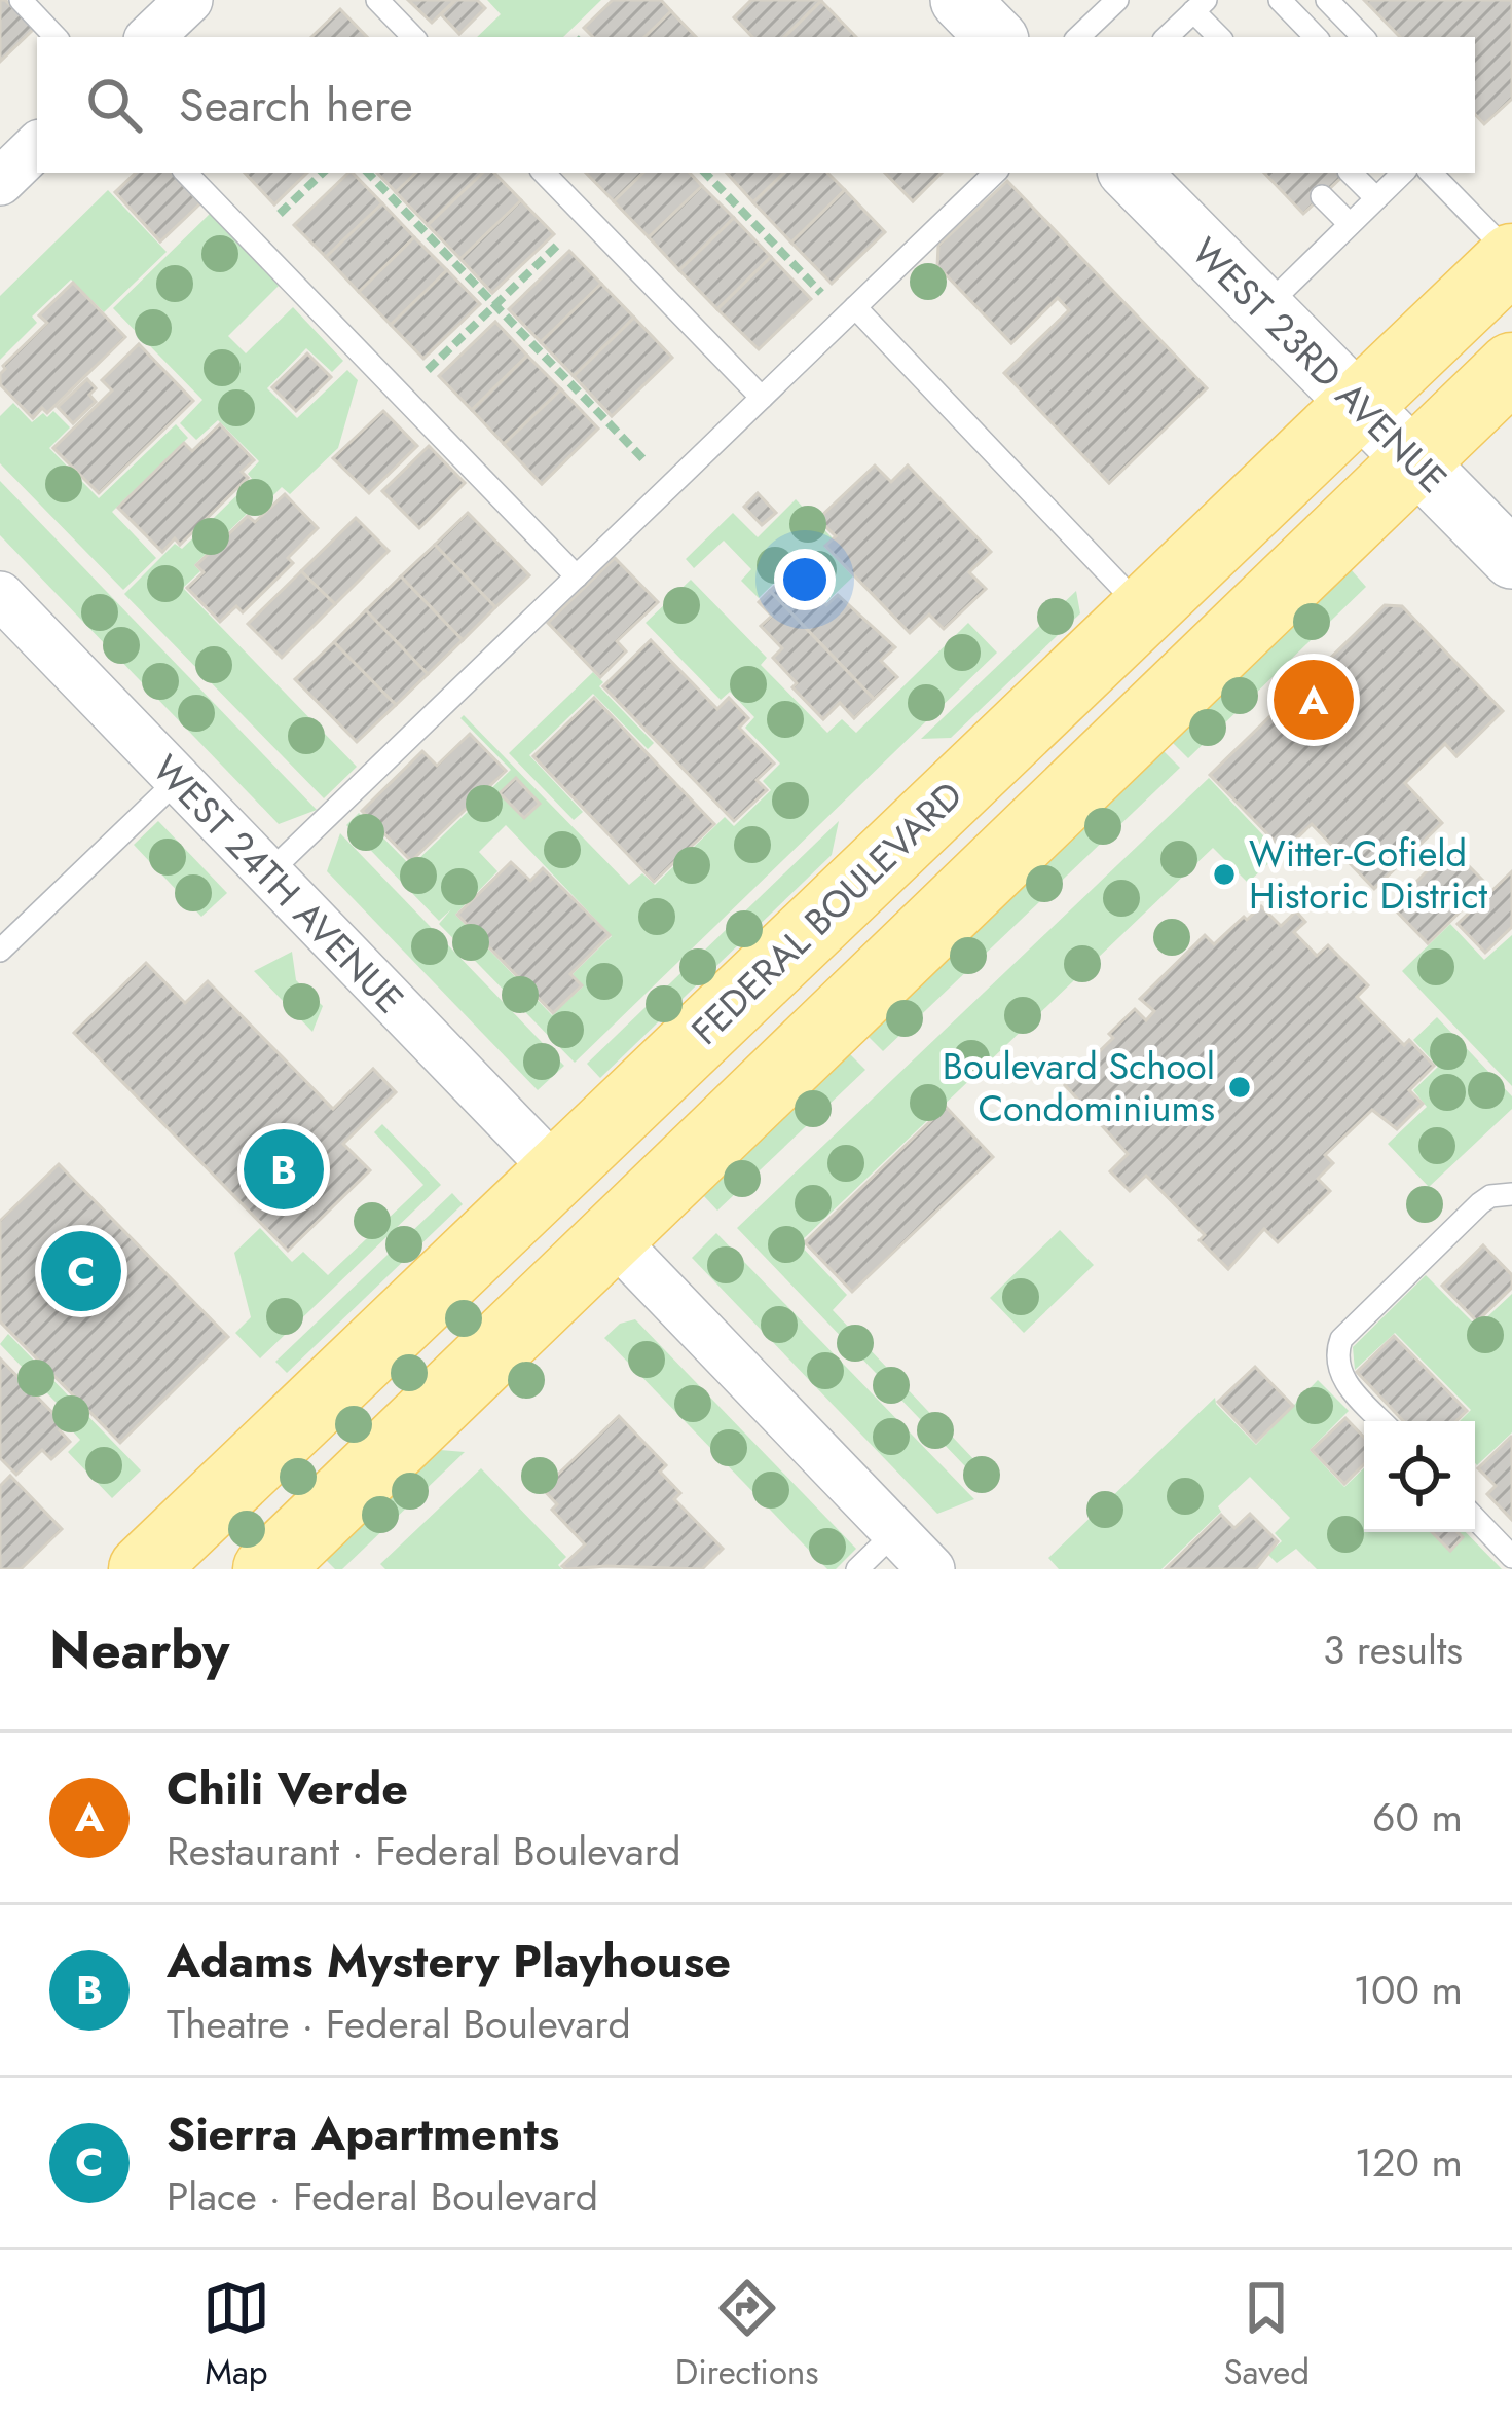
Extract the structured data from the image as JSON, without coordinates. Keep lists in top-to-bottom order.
{
  "streets": {
    "main road": ["FEDERAL BOULEVARD"],
    "street": ["WEST 23RD AVENUE", "WEST 24TH AVENUE"]
  },
  "crossings": [
    ["WEST 23RD AVENUE", "FEDERAL BOULEVARD"],
    ["WEST 24TH AVENUE", "FEDERAL BOULEVARD"]
  ],
  "places": ["Witter-Cofield Historic District", "Boulevard School Condominiums"],
  "page": {
    "search": "Search here",
    "pins": ["A", "B", "C"],
    "heading": ["Nearby", "3 results"],
    "list": [
      {
        "mark": "A",
        "name": "Chili Verde",
        "note": "Restaurant · Federal Boulevard",
        "value": "60 m"
      },
      {
        "mark": "B",
        "name": "Adams Mystery Playhouse",
        "note": "Theatre · Federal Boulevard",
        "value": "100 m"
      },
      {
        "mark": "C",
        "name": "Sierra Apartments",
        "note": "Place · Federal Boulevard",
        "value": "120 m"
      }
    ],
    "nav": ["Map", "Directions", "Saved"]
  }
}
